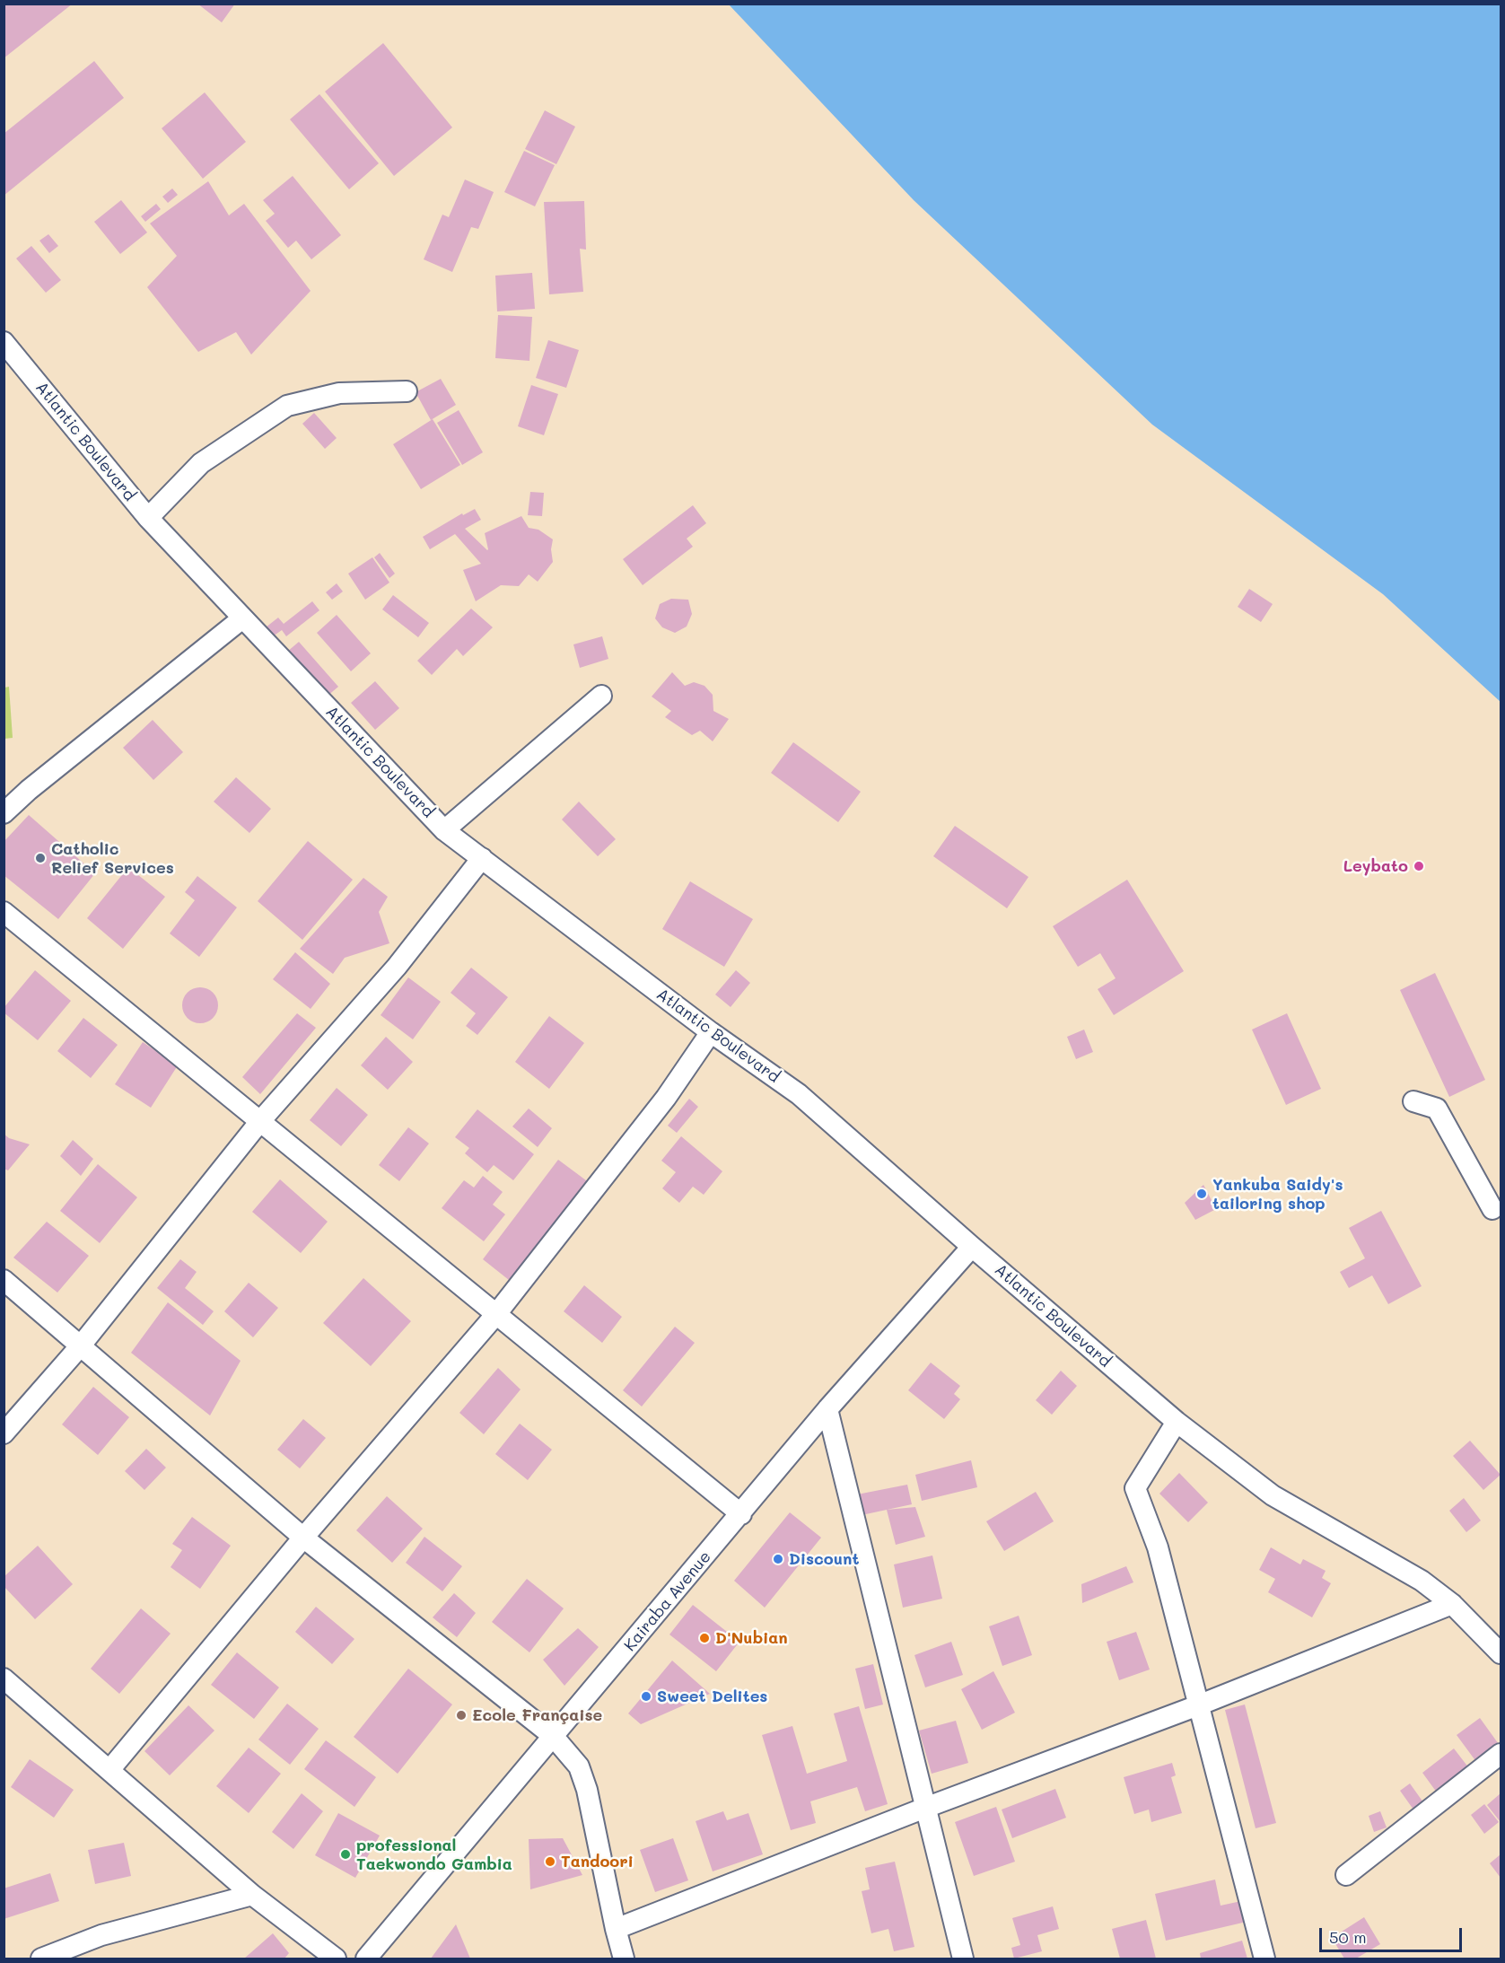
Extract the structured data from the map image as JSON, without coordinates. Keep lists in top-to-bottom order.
{
  "streets": {
    "street": ["Atlantic Boulevard", "Kairaba Avenue"]
  },
  "crossings": [
    ["Atlantic Boulevard", "Kairaba Avenue"]
  ],
  "places": [
    "Catholic Relief Services",
    "Leybato",
    "Yankuba Saidy's tailoring shop",
    "Discount",
    "D'Nubian",
    "Sweet Delites",
    "Ecole Française",
    "professional Taekwondo Gambia",
    "Tandoori"
  ],
  "scale_bar": "50 m"
}
